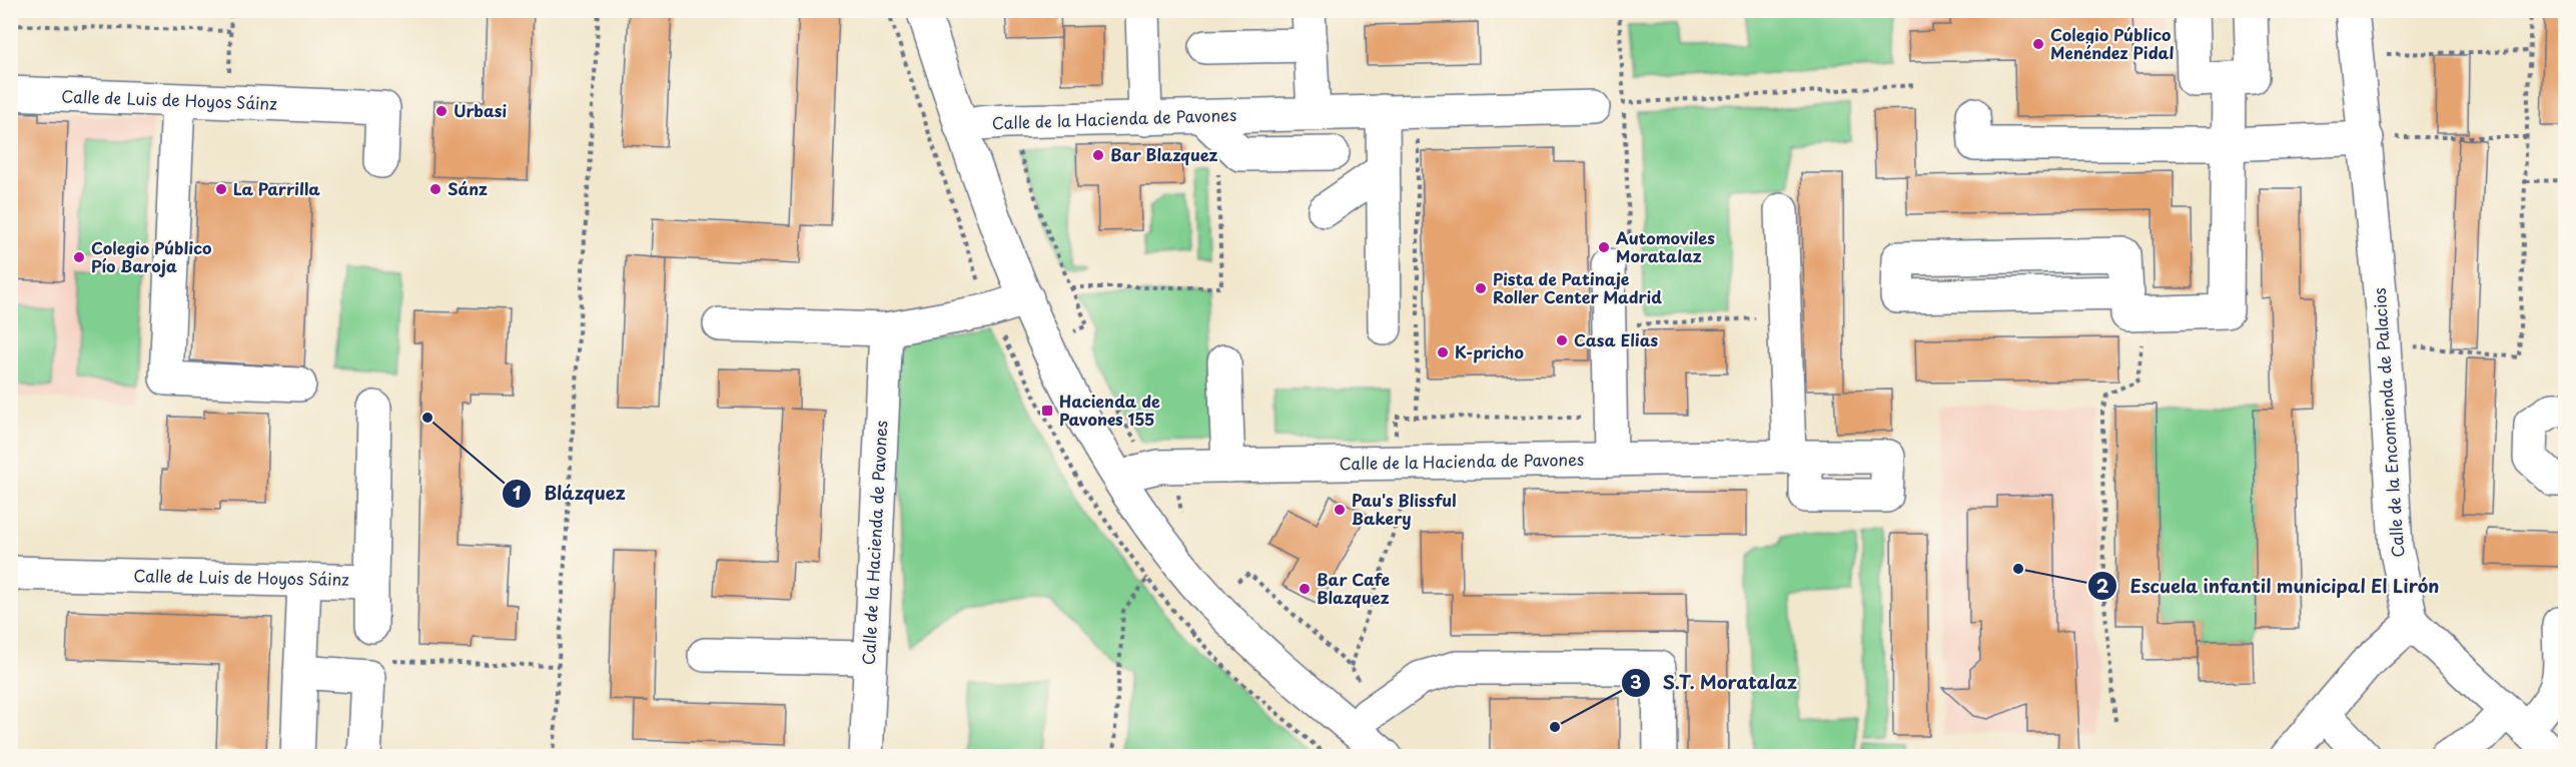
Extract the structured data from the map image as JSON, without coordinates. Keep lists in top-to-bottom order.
{
  "streets": {
    "street": ["Calle de Luis de Hoyos Sáinz", "Calle de la Hacienda de Pavones", "Calle de la Encomienda de Palacios"]
  },
  "places": {
    "other": [
      "Colegio Público Menéndez Pidal",
      "Urbasi",
      "Bar Blazquez",
      "La Parrilla",
      "Sánz",
      "Automoviles Moratalaz",
      "Colegio Público Pío Baroja",
      "Pista de Patinaje Roller Center Madrid",
      "Casa Elias",
      "K-pricho",
      "Blázquez",
      "Pau's Blissful Bakery",
      "Escuela infantil municipal El Lirón",
      "Bar Cafe Blazquez",
      "S.T. Moratalaz"
    ],
    "transit": ["Hacienda de Pavones 155"]
  }
}
